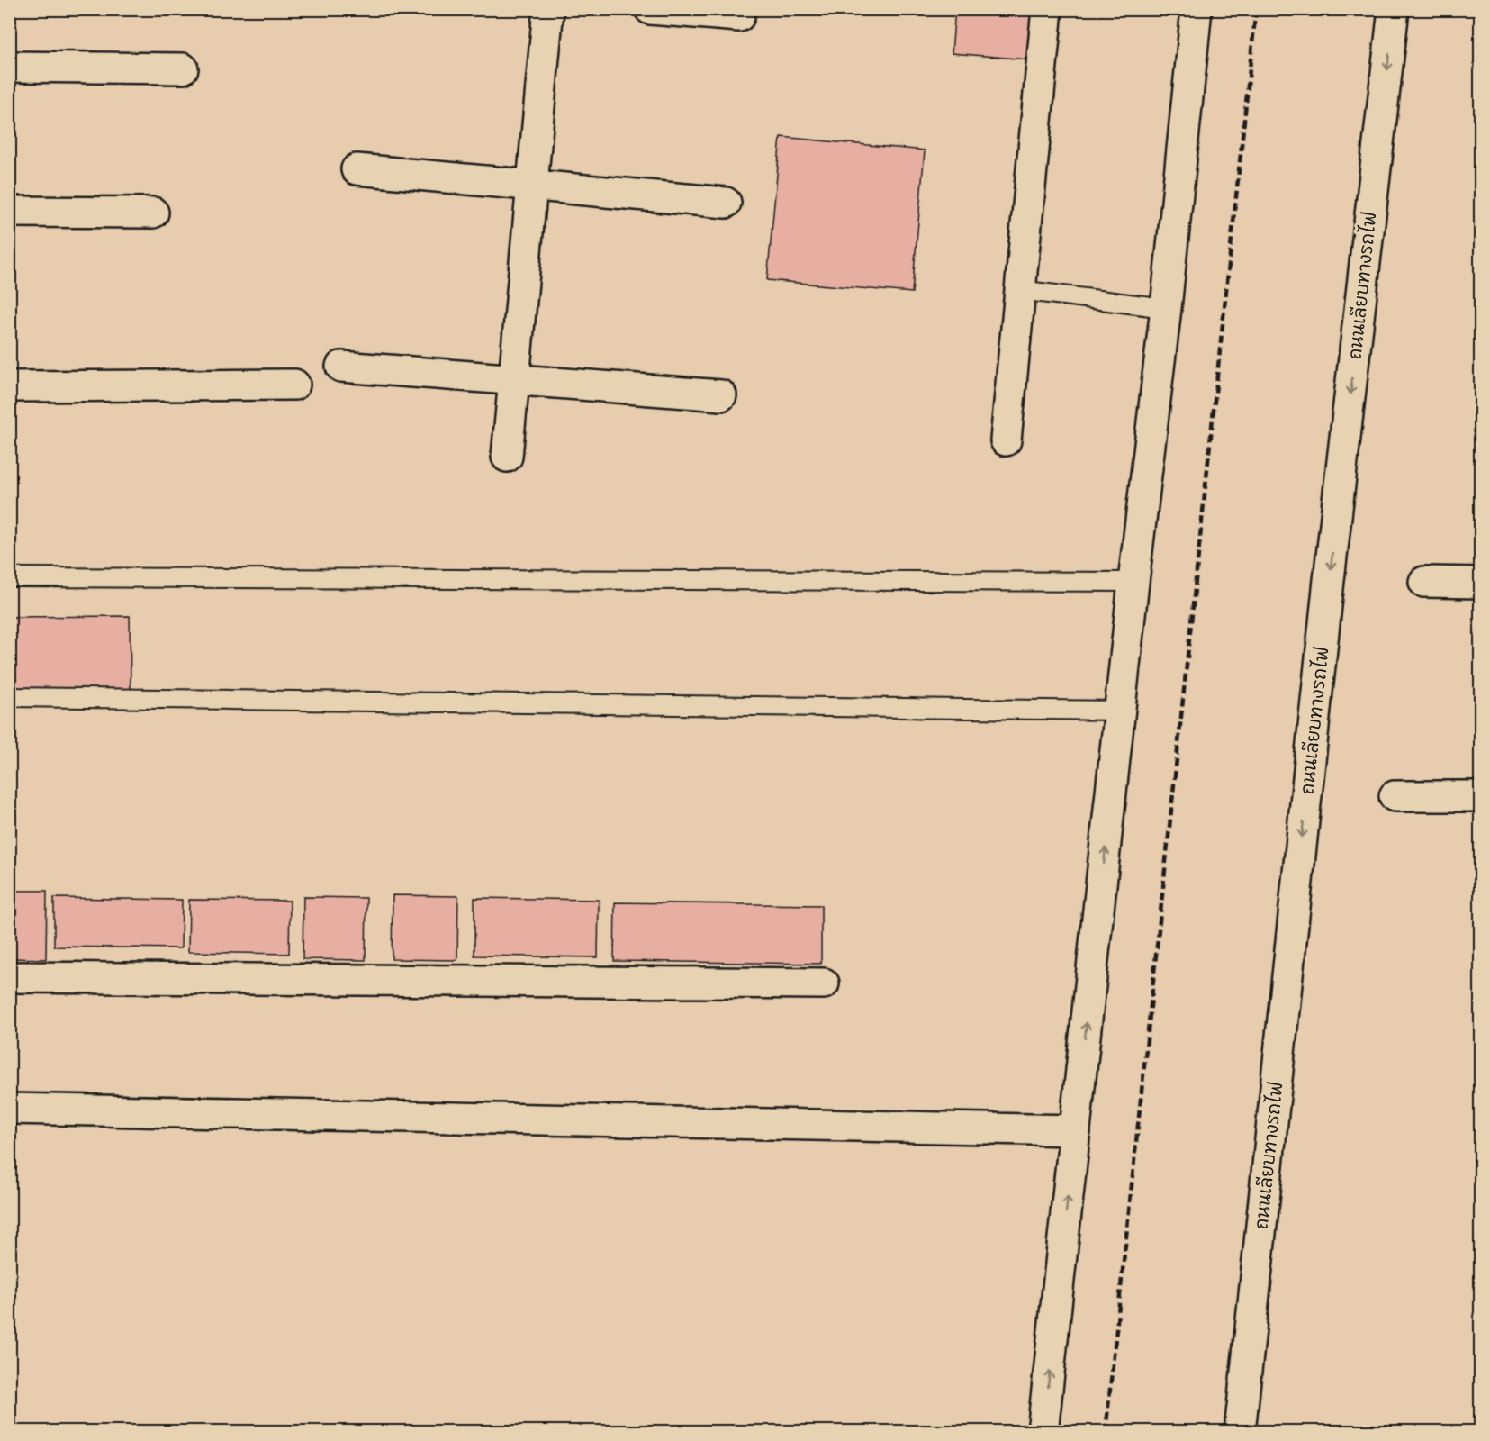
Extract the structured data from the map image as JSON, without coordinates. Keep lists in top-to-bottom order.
{
  "streets": {
    "street": ["ถนนเลียบทางรถไฟ"]
  }
}
